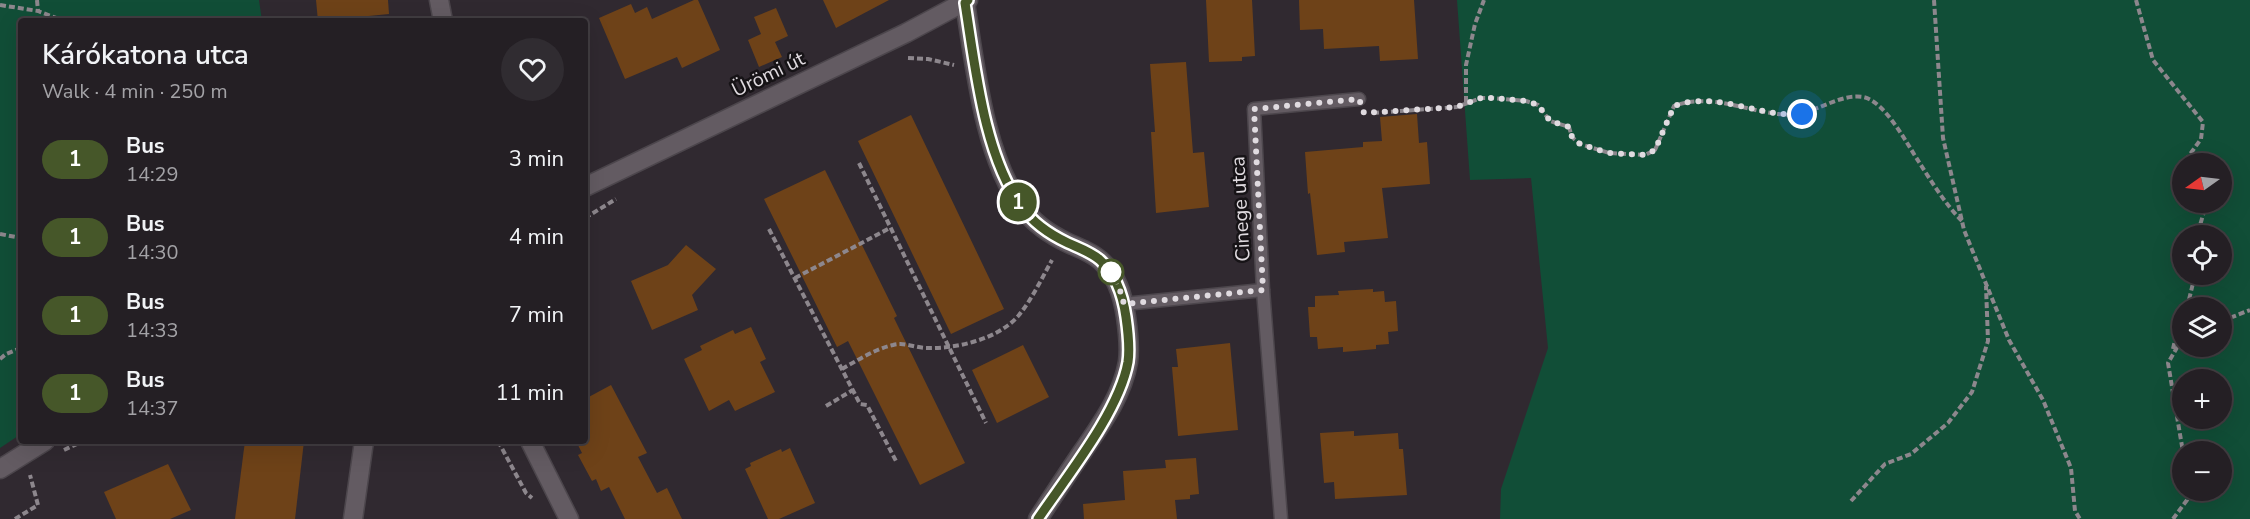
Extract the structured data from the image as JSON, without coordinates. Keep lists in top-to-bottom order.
{
  "streets": {
    "street": ["Ürömi út"],
    "lane": ["Cinege utca"]
  },
  "lines": ["bus line 1"],
  "north": "left",
  "page": {
    "on_map": "1",
    "heading": ["Kárókatona utca", "Walk · 4 min · 250 m"],
    "list": [
      {
        "mark": "1",
        "name": "Bus",
        "note": "14:29",
        "value": "3 min"
      },
      {
        "mark": "1",
        "name": "Bus",
        "note": "14:30",
        "value": "4 min"
      },
      {
        "mark": "1",
        "name": "Bus",
        "note": "14:33",
        "value": "7 min"
      },
      {
        "mark": "1",
        "name": "Bus",
        "note": "14:37",
        "value": "11 min"
      }
    ],
    "map_buttons": ["+", "−"]
  }
}
